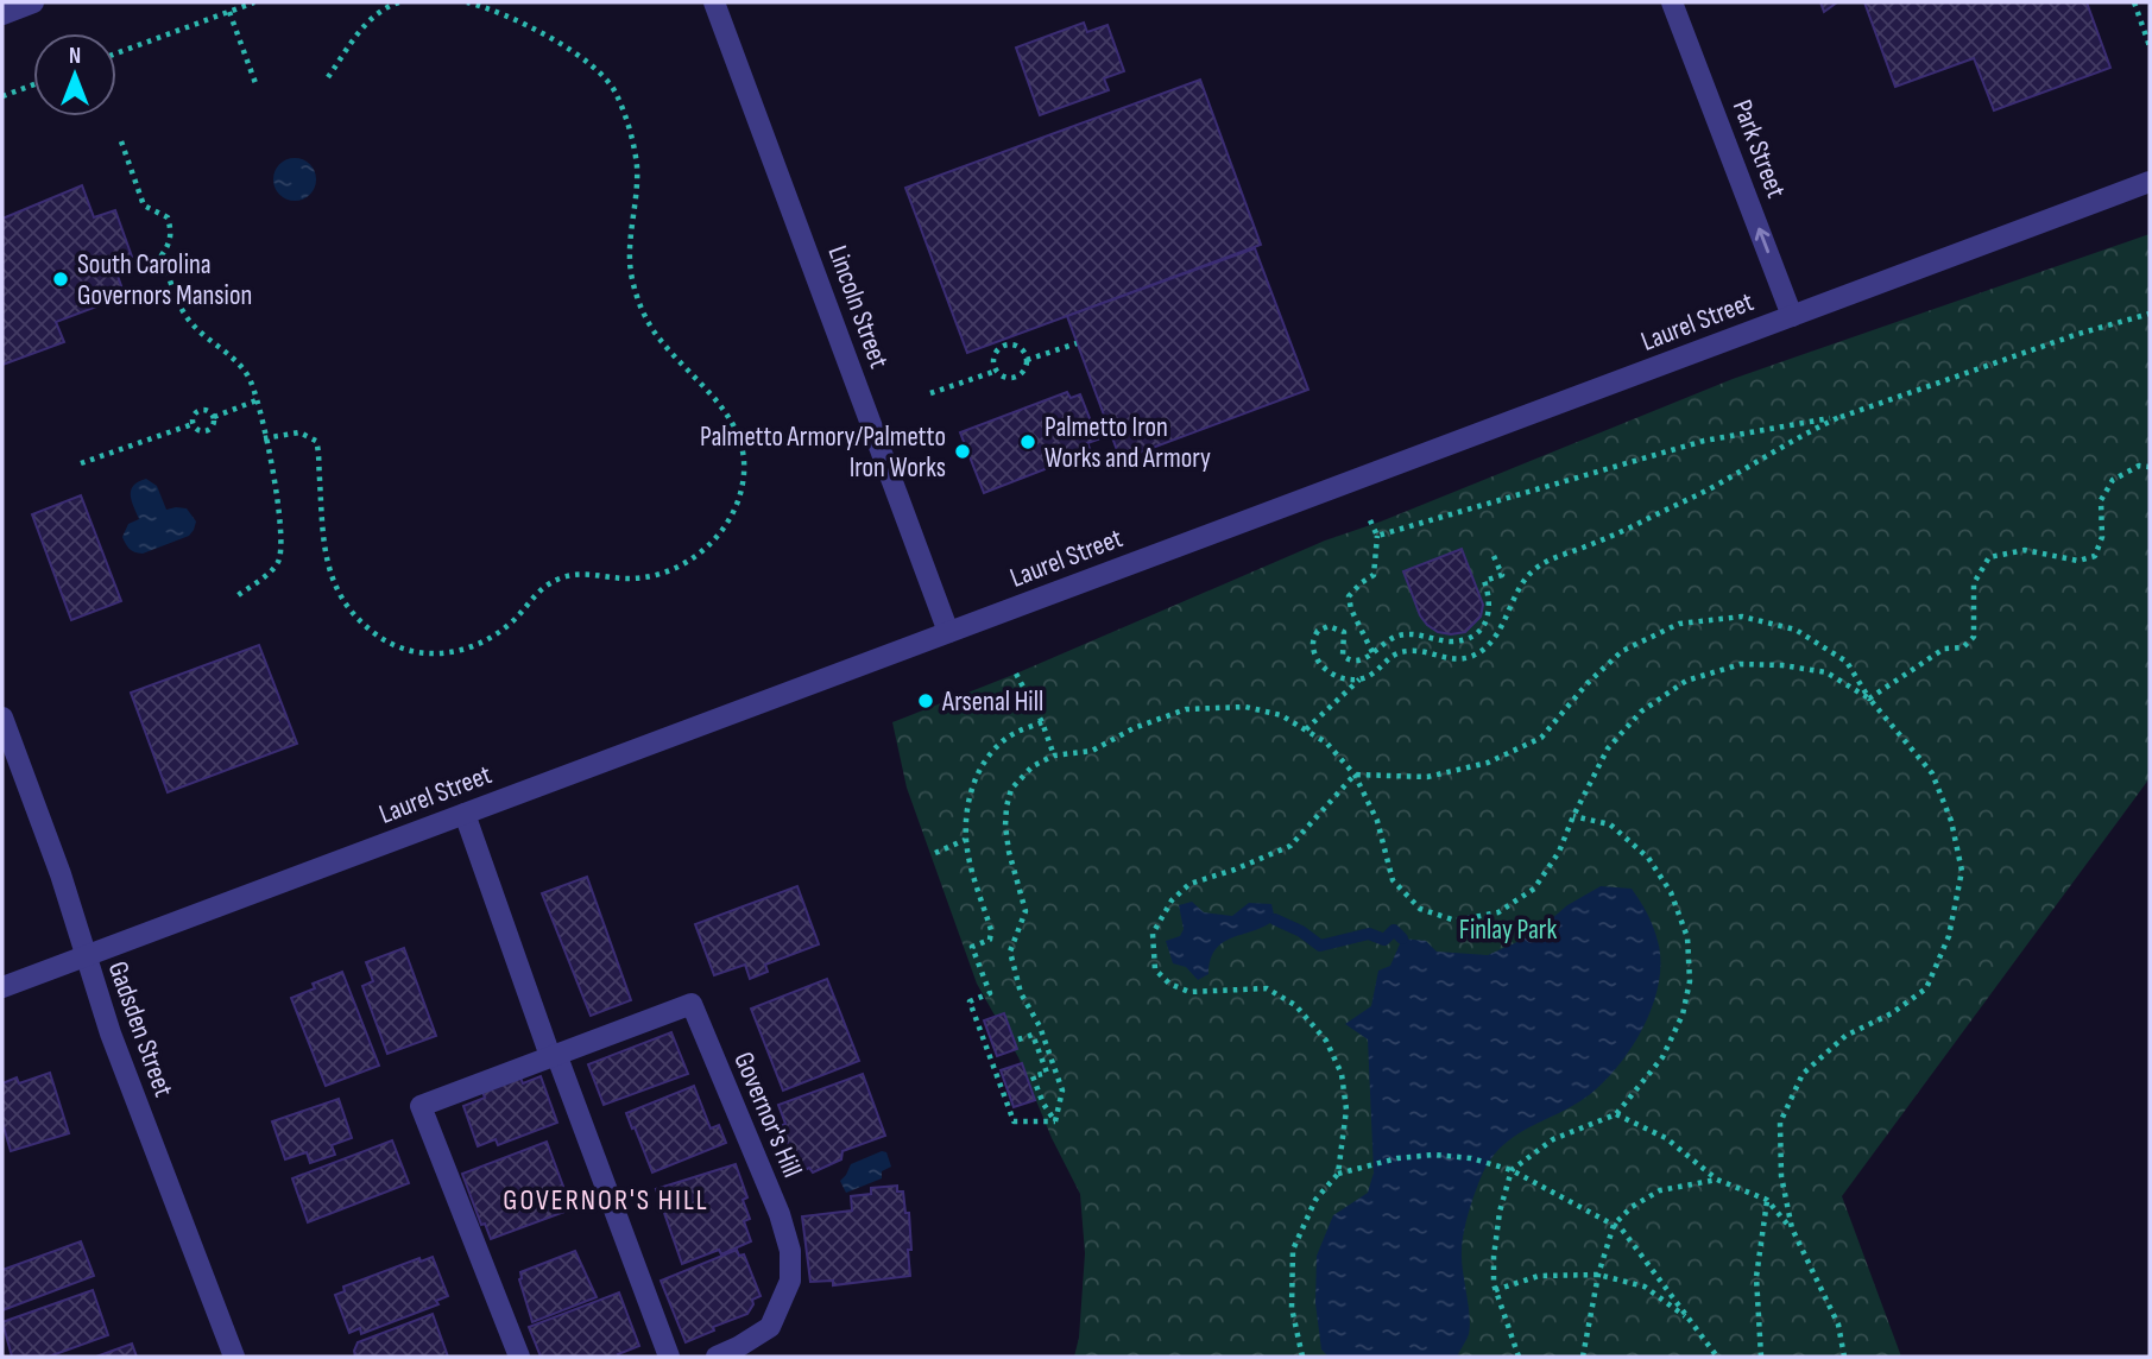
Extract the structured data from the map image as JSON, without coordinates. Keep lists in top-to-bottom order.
{
  "streets": {
    "street": [
      "Park Street",
      "Lincoln Street",
      "Laurel Street",
      "Gadsden Street",
      "Governor's Hill"
    ]
  },
  "crossings": [
    ["Park Street", "Laurel Street"],
    ["Lincoln Street", "Laurel Street"],
    ["Laurel Street", "Gadsden Street"]
  ],
  "one_way": ["Park Street"],
  "districts": ["GOVERNOR'S HILL"],
  "parks": ["Finlay Park"],
  "places": [
    "South Carolina Governors Mansion",
    "Palmetto Iron Works and Armory",
    "Palmetto Armory/Palmetto Iron Works",
    "Arsenal Hill"
  ],
  "north": "top"
}
